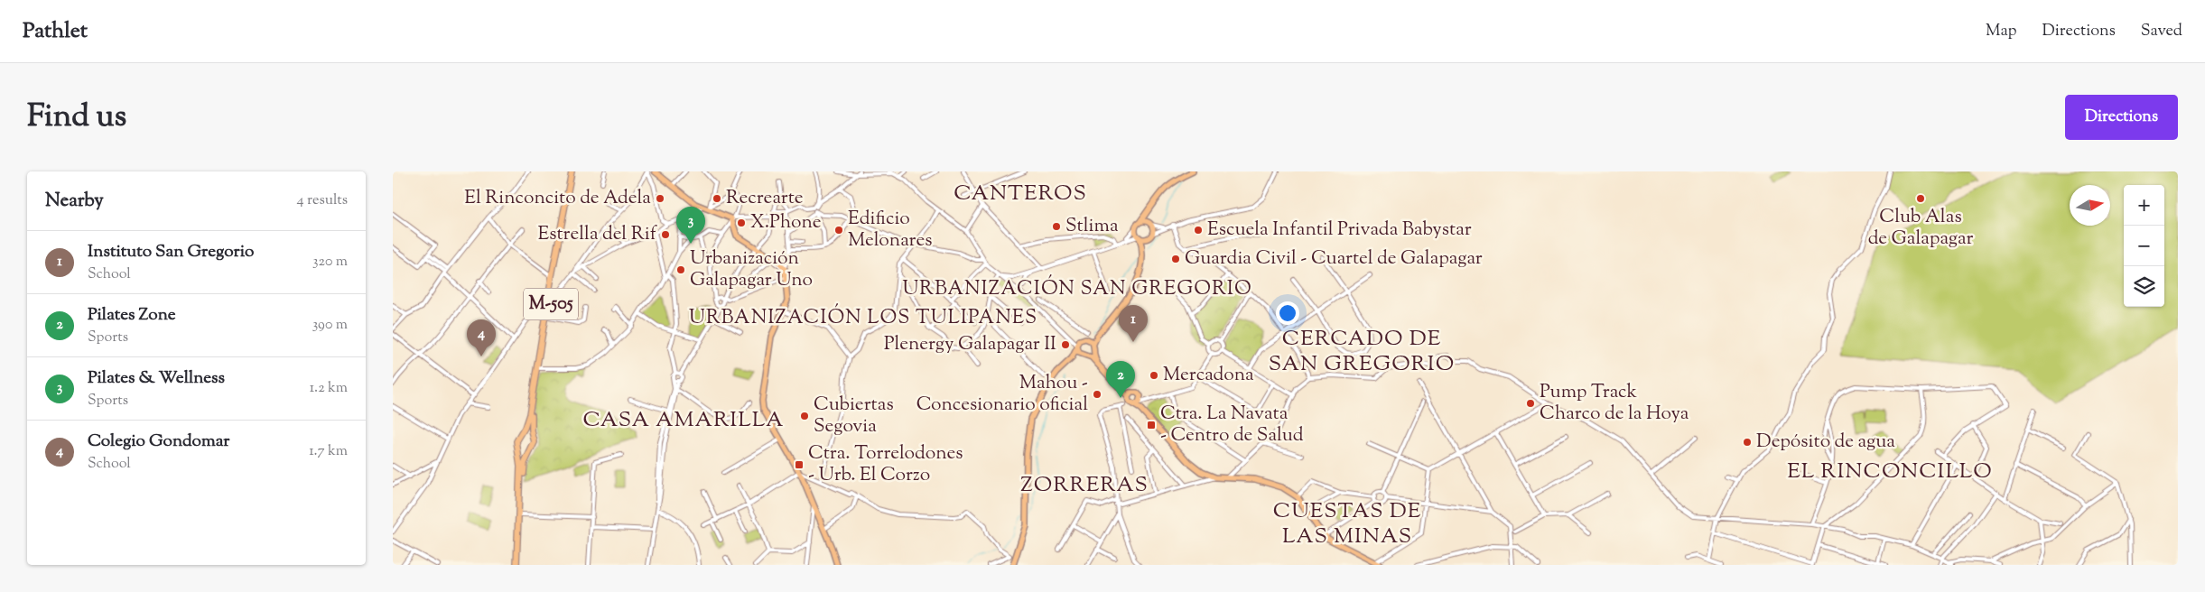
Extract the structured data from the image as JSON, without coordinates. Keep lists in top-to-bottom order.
{
  "streets": {
    "highway": ["M-505"]
  },
  "districts": [
    "CANTEROS",
    "URBANIZACIÓN SAN GREGORIO",
    "URBANIZACIÓN LOS TULIPANES",
    "CERCADO DE SAN GREGORIO",
    "CASA AMARILLA",
    "EL RINCONCILLO",
    "ZORRERAS",
    "CUESTAS DE LAS MINAS"
  ],
  "places": {
    "other": [
      "El Rinconcito de Adela",
      "Recrearte",
      "Club Alas de Galapagar",
      "X.Phone",
      "Stlima",
      "Edificio Melonares",
      "Escuela Infantil Privada Babystar",
      "Estrella del Rif",
      "Guardia Civil - Cuartel de Galapagar",
      "Urbanización Galapagar Uno",
      "Plenergy Galapagar II",
      "Mercadona",
      "Mahou - Concesionario oficial",
      "Pump Track Charco de la Hoya",
      "Cubiertas Segovia",
      "Depósito de agua"
    ],
    "transit": ["Ctra. La Navata - Centro de Salud", "Ctra. Torrelodones - Urb. El Corzo"]
  },
  "north": "right",
  "page": {
    "header": "Pathlet",
    "nav": ["Map", "Directions", "Saved"],
    "title": "Find us",
    "buttons": "Directions",
    "heading": ["Nearby", "4 results"],
    "map_buttons": ["+", "−"],
    "pins": [
      "3",
      "1",
      "4",
      "2"
    ],
    "list": [
      {
        "mark": "1",
        "name": "Instituto San Gregorio",
        "note": "School",
        "value": "320 m"
      },
      {
        "mark": "2",
        "name": "Pilates Zone",
        "note": "Sports",
        "value": "390 m"
      },
      {
        "mark": "3",
        "name": "Pilates & Wellness",
        "note": "Sports",
        "value": "1.2 km"
      },
      {
        "mark": "4",
        "name": "Colegio Gondomar",
        "note": "School",
        "value": "1.7 km"
      }
    ]
  }
}
